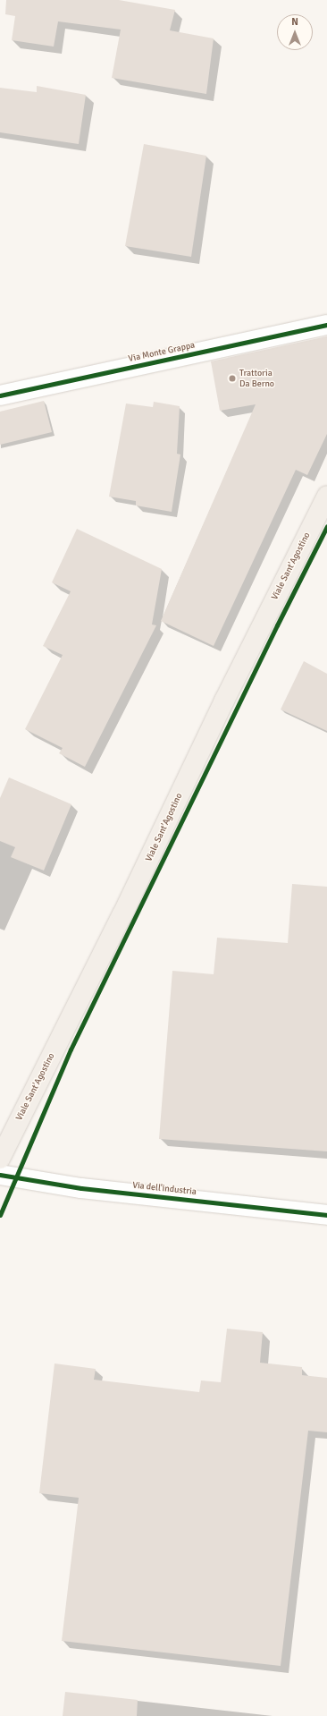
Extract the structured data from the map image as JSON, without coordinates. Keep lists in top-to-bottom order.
{
  "streets": {
    "main road": ["Viale Sant'Agostino"],
    "street": ["Via Monte Grappa", "Via dell'industria"]
  },
  "places": ["Trattoria Da Berno"],
  "north": "top"
}
